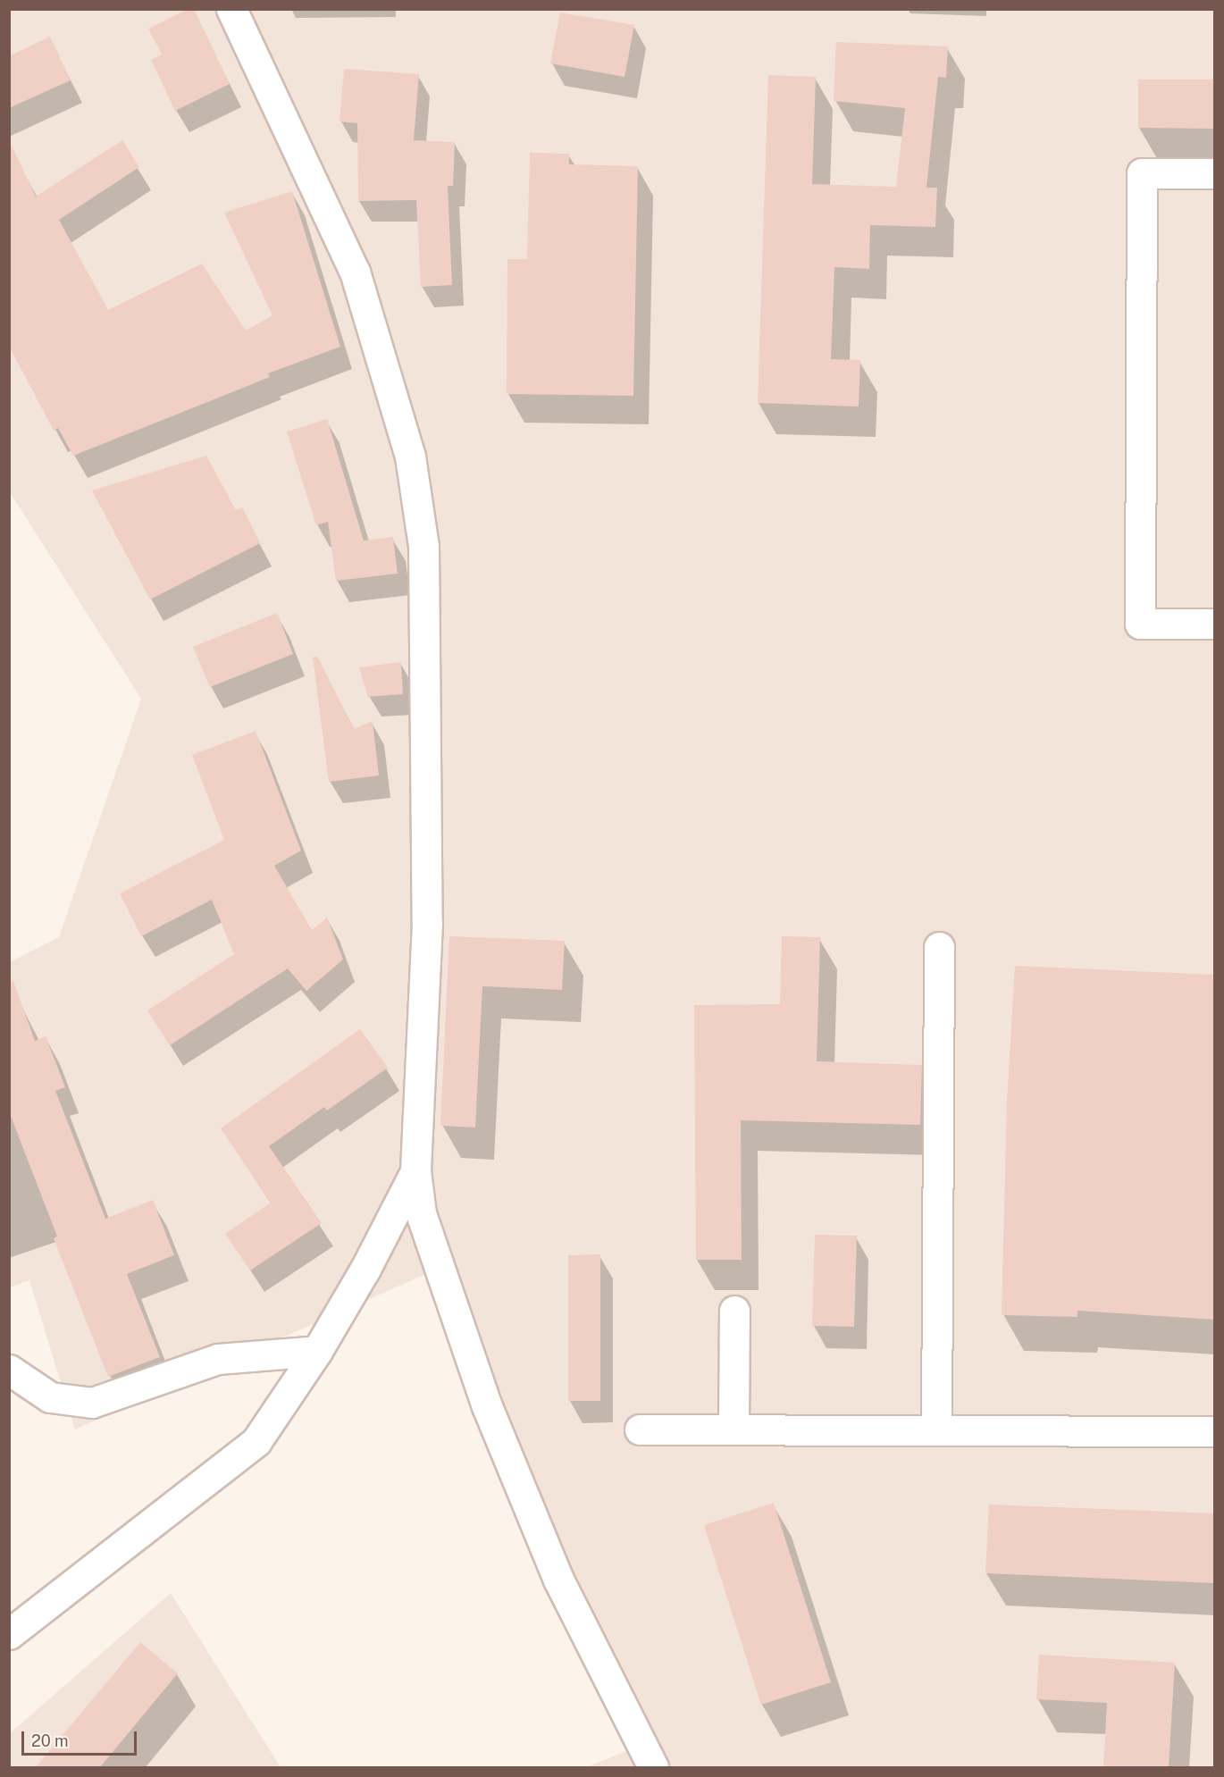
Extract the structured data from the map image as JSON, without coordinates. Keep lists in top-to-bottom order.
{
  "scale_bar": "20 m"
}
